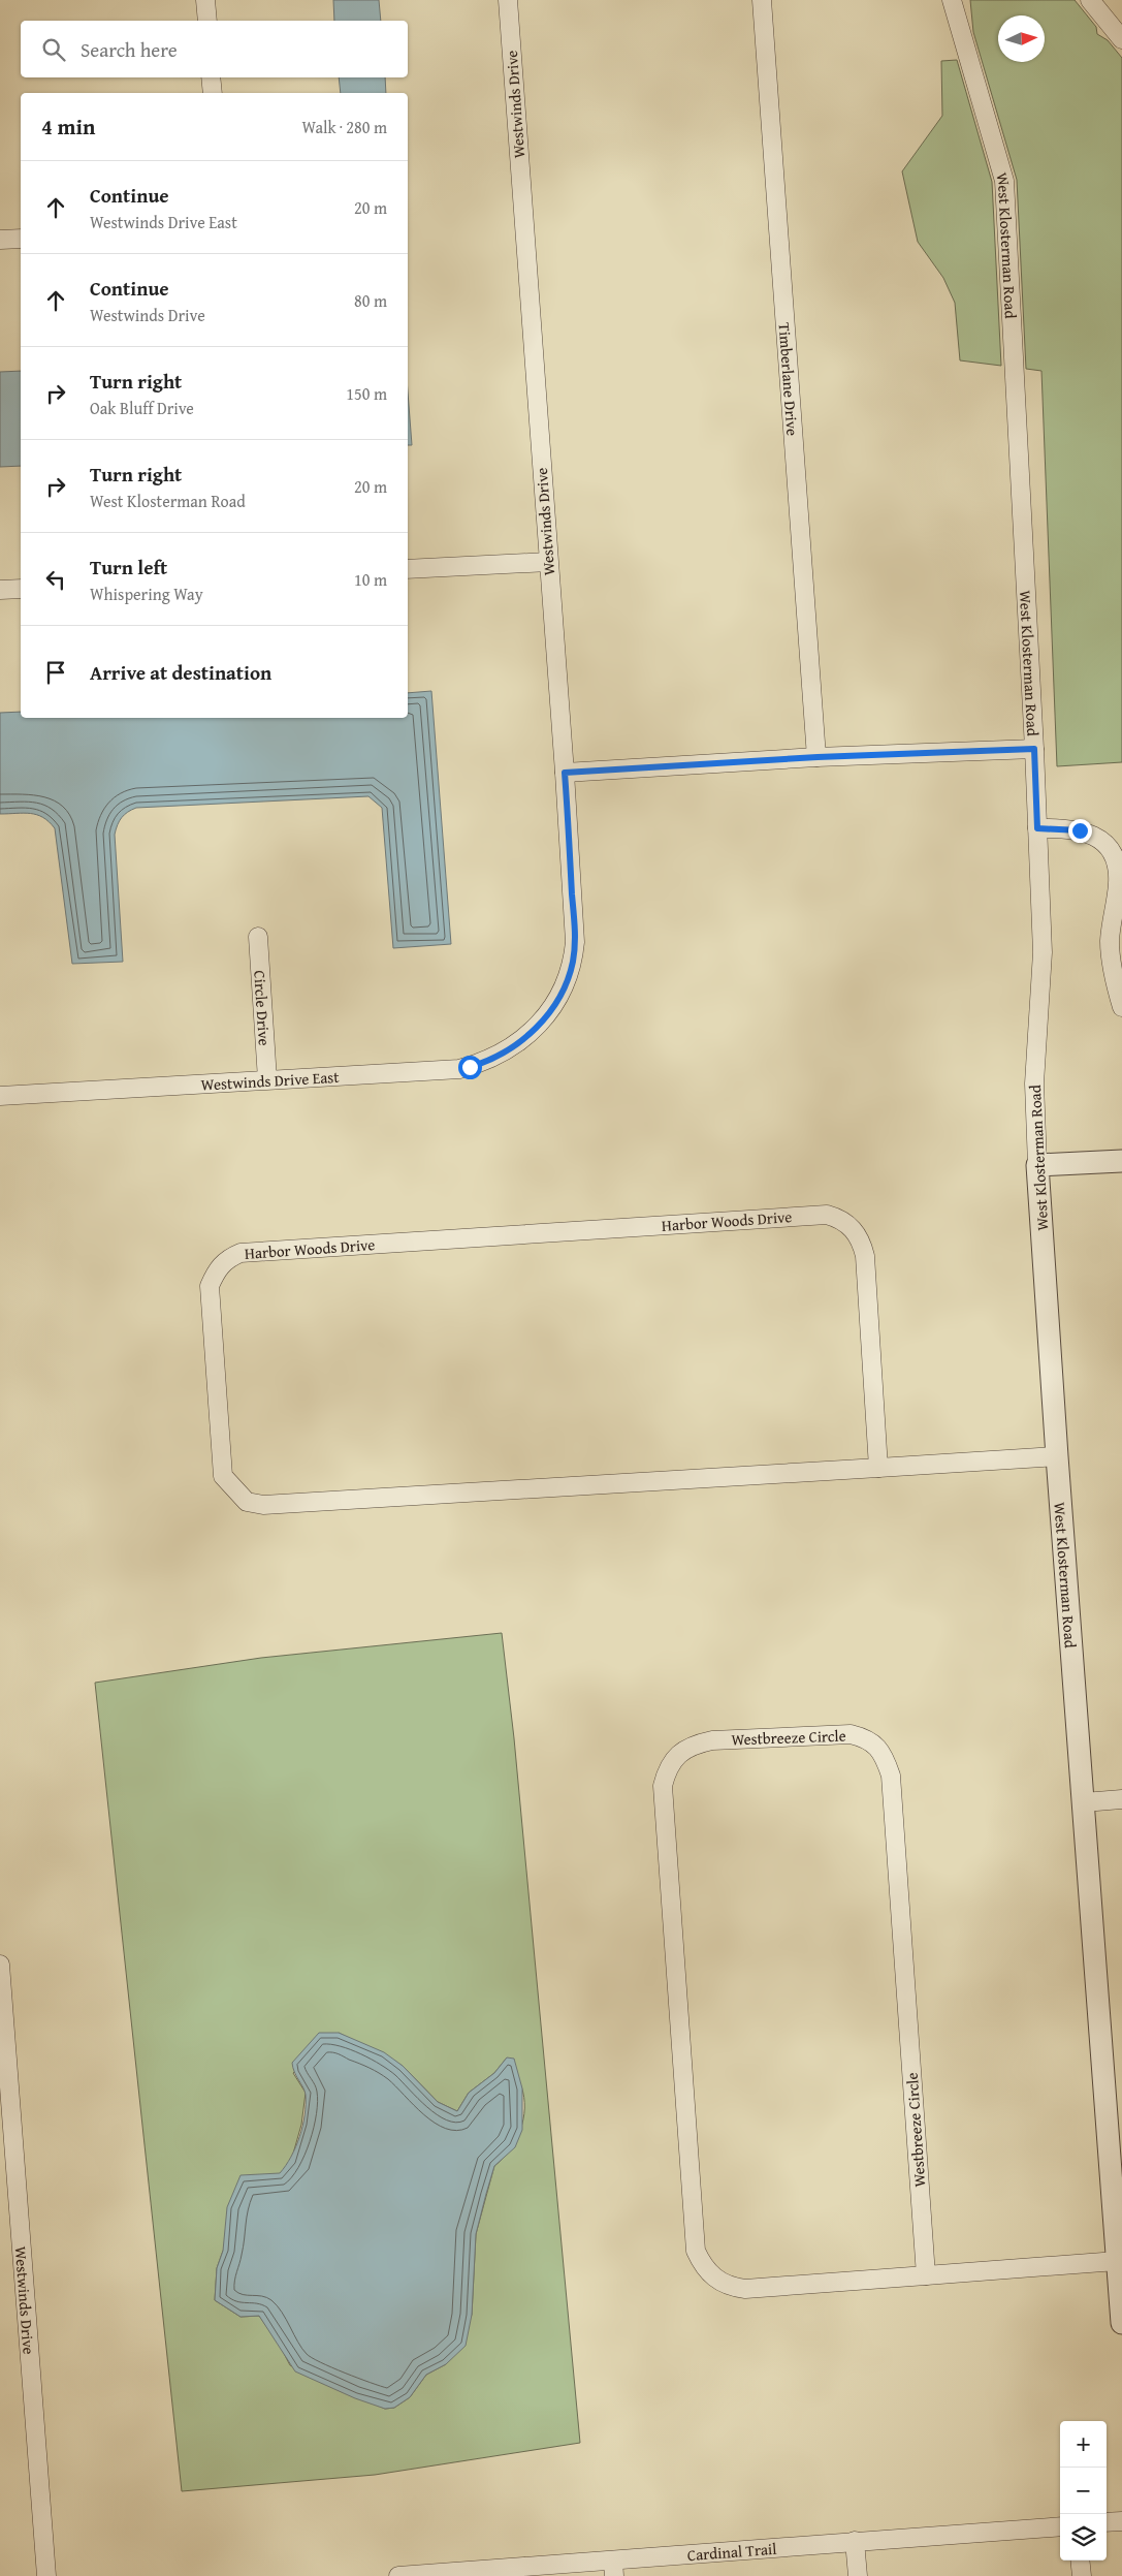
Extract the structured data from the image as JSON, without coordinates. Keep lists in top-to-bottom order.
{
  "streets": {
    "street": [
      "Westwinds Drive",
      "West Klosterman Road",
      "Timberlane Drive",
      "Circle Drive",
      "Westwinds Drive East",
      "Harbor Woods Drive",
      "Westbreeze Circle",
      "Cardinal Trail"
    ]
  },
  "crossings": [
    ["Westwinds Drive", "Westwinds Drive East"],
    ["West Klosterman Road", "Harbor Woods Drive"],
    ["West Klosterman Road", "Westbreeze Circle"],
    ["Circle Drive", "Westwinds Drive East"]
  ],
  "north": "right",
  "page": {
    "search": "Search here",
    "heading": ["4 min", "Walk · 280 m"],
    "list": [
      ["Continue", "Westwinds Drive East", "20 m"],
      ["Continue", "Westwinds Drive", "80 m"],
      ["Turn right", "Oak Bluff Drive", "150 m"],
      ["Turn right", "West Klosterman Road", "20 m"],
      ["Turn left", "Whispering Way", "10 m"],
      "Arrive at destination"
    ],
    "map_buttons": ["+", "−"]
  }
}
